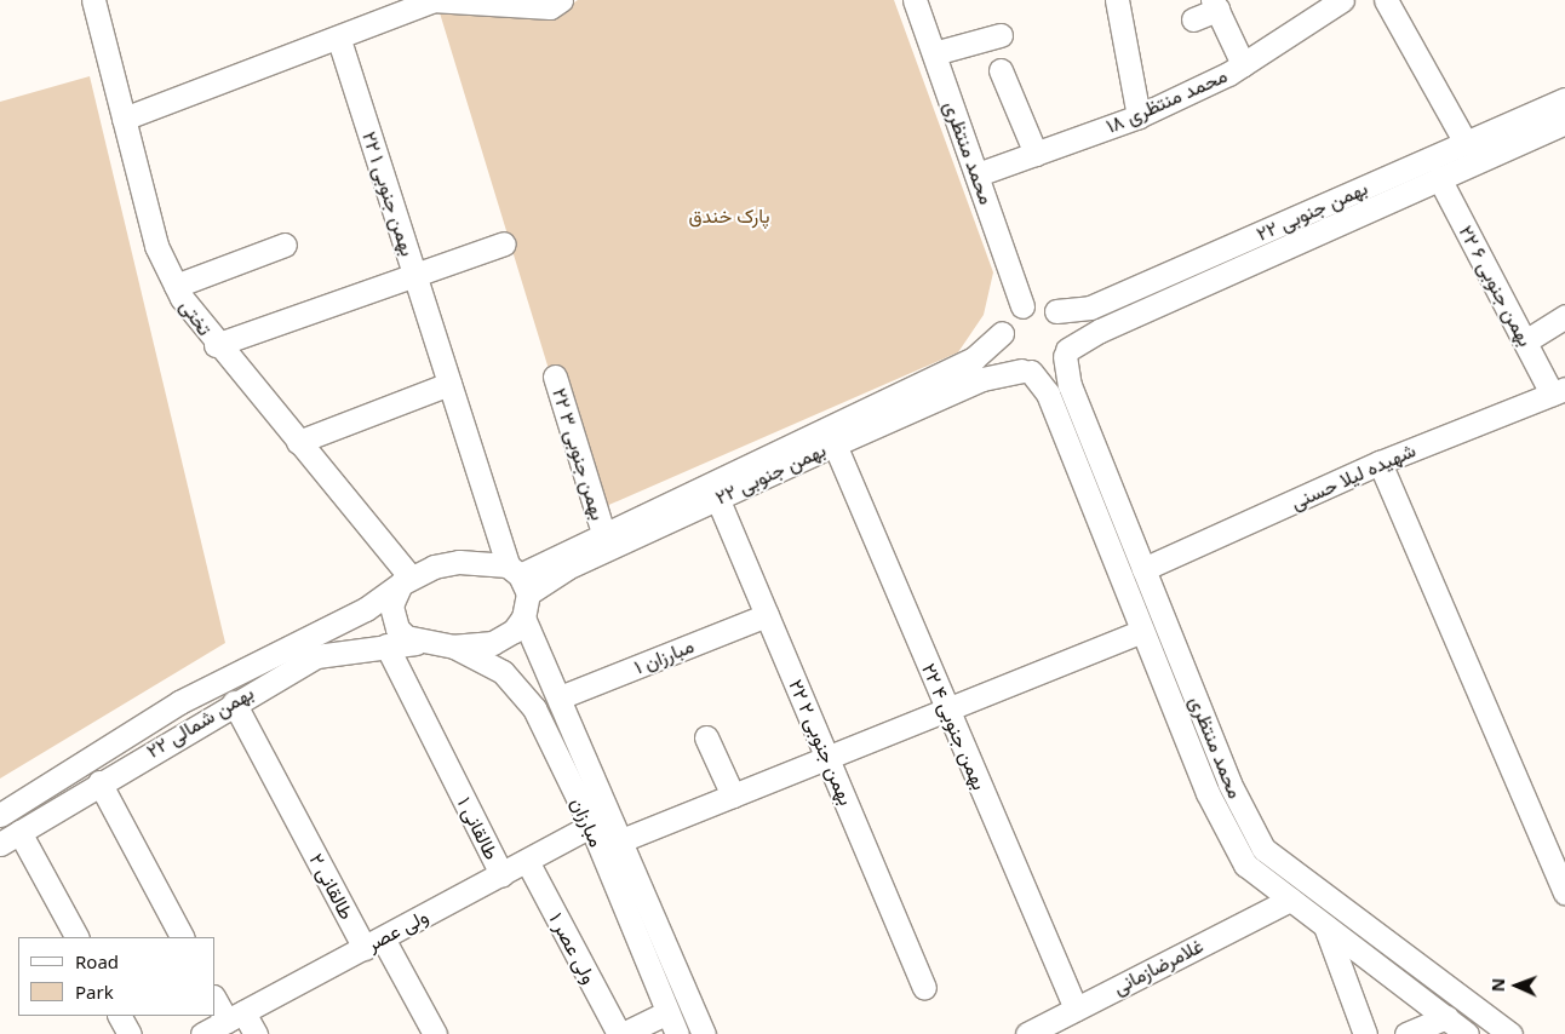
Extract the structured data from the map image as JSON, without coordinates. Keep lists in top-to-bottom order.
{
  "streets": {
    "street": [
      "محمد منتظری ۱۸",
      "محمد منتظری",
      "۲۲ بهمن جنوبی ۱",
      "۲۲ بهمن جنوبی",
      "۲۲ بهمن جنوبی ۶",
      "تختی",
      "۲۲ بهمن جنوبی ۳",
      "شهیده لیلا حسنی",
      "مبارزان ۱",
      "۲۲ بهمن شمالی",
      "۲۲ بهمن جنوبی ۴",
      "۲۲ بهمن جنوبی ۲",
      "مبارزان",
      "طالقانی ۱",
      "طالقانی ۲",
      "ولی عصر",
      "ولی عصر ۱",
      "غلامرضازمانی"
    ]
  },
  "crossings": [
    ["محمد منتظری ۱۸", "محمد منتظری"],
    ["محمد منتظری", "۲۲ بهمن جنوبی"],
    ["محمد منتظری", "شهیده لیلا حسنی"],
    ["محمد منتظری", "غلامرضازمانی"],
    ["۲۲ بهمن جنوبی ۱", "۲۲ بهمن جنوبی"],
    ["۲۲ بهمن جنوبی ۱", "تختی"],
    ["۲۲ بهمن جنوبی ۱", "۲۲ بهمن شمالی"],
    ["۲۲ بهمن جنوبی ۱", "مبارزان"],
    ["۲۲ بهمن جنوبی", "۲۲ بهمن جنوبی ۶"],
    ["۲۲ بهمن جنوبی", "تختی"],
    ["۲۲ بهمن جنوبی", "۲۲ بهمن جنوبی ۳"],
    ["۲۲ بهمن جنوبی", "۲۲ بهمن شمالی"],
    ["۲۲ بهمن جنوبی", "۲۲ بهمن جنوبی ۴"],
    ["۲۲ بهمن جنوبی", "۲۲ بهمن جنوبی ۲"],
    ["۲۲ بهمن جنوبی", "مبارزان"],
    ["۲۲ بهمن جنوبی ۶", "شهیده لیلا حسنی"],
    ["تختی", "۲۲ بهمن شمالی"],
    ["تختی", "مبارزان"],
    ["مبارزان ۱", "۲۲ بهمن جنوبی ۲"],
    ["مبارزان ۱", "مبارزان"],
    ["۲۲ بهمن شمالی", "مبارزان"],
    ["۲۲ بهمن شمالی", "طالقانی ۱"],
    ["۲۲ بهمن شمالی", "طالقانی ۲"],
    ["۲۲ بهمن جنوبی ۴", "غلامرضازمانی"],
    ["مبارزان", "ولی عصر"],
    ["طالقانی ۱", "ولی عصر"],
    ["طالقانی ۲", "ولی عصر"],
    ["ولی عصر", "ولی عصر ۱"]
  ],
  "parks": ["پارک خندق"],
  "legend": ["Road", "Park"],
  "north": "left"
}
